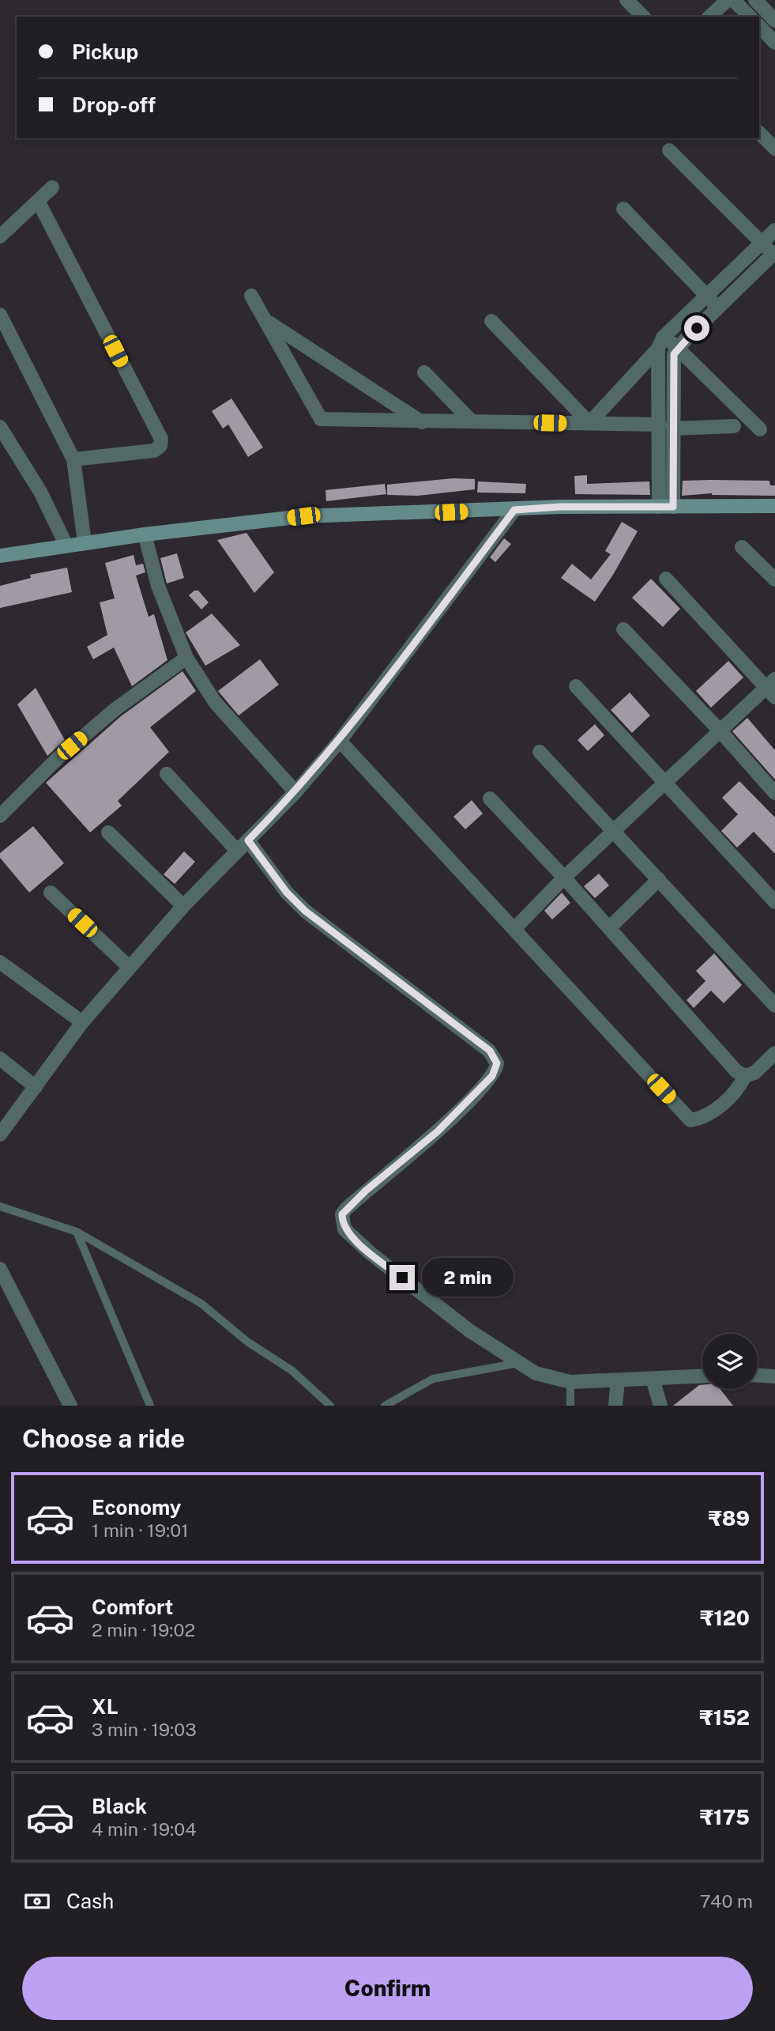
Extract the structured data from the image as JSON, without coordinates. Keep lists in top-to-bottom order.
{
  "page": {
    "banner": ["Pickup", "Drop-off"],
    "bubble": "2 min",
    "heading": "Choose a ride",
    "list": [
      {
        "name": "Economy",
        "note": "1 min · 19:01",
        "value": "₹89"
      },
      {
        "name": "Comfort",
        "note": "2 min · 19:02",
        "value": "₹120"
      },
      {
        "name": "XL",
        "note": "3 min · 19:03",
        "value": "₹152"
      },
      {
        "name": "Black",
        "note": "4 min · 19:04",
        "value": "₹175"
      }
    ],
    "pay": ["Cash", "740 m"],
    "buttons": "Confirm"
  }
}
